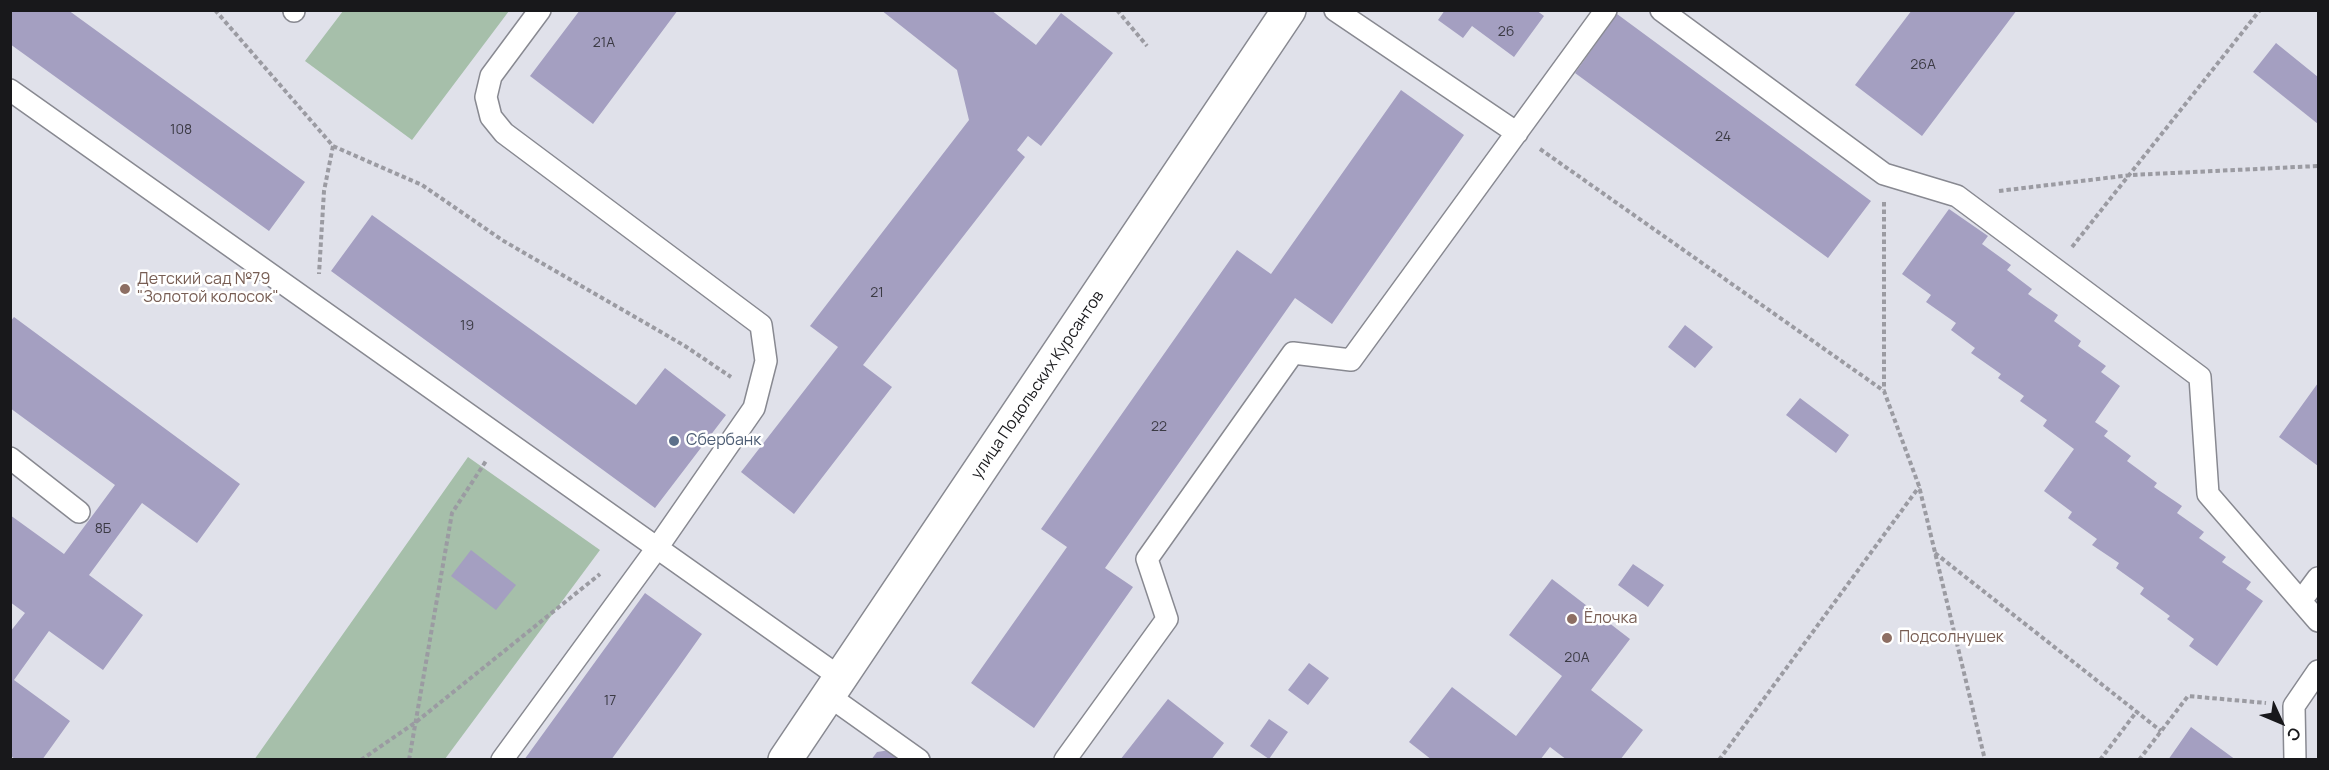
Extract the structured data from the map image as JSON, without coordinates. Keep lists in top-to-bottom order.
{
  "streets": {
    "street": ["улица Подольских Курсантов"]
  },
  "places": [
    "Детский сад №79 \"Золотой колосок\"",
    "Сбербанк",
    "Ёлочка",
    "Подсолнушек"
  ],
  "house_numbers": [
    "26",
    "21А",
    "26А",
    "108",
    "24",
    "21",
    "19",
    "22",
    "8Б",
    "20А",
    "17"
  ],
  "north": "bottom right"
}
